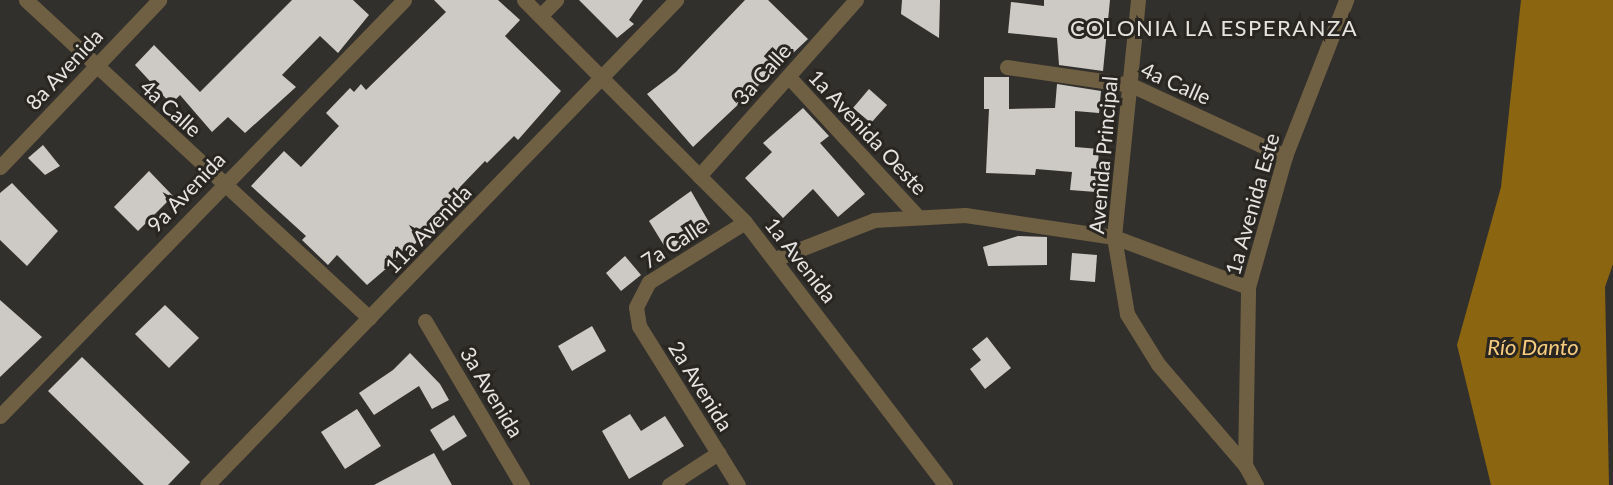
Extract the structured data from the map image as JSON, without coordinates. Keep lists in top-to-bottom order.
{
  "streets": {
    "street": [
      "8a Avenida",
      "3a Calle",
      "4a Calle",
      "1a Avenida Oeste",
      "Avenida Principal",
      "9a Avenida",
      "1a Avenida Este",
      "11a Avenida",
      "7a Calle",
      "1a Avenida",
      "2a Avenida",
      "3a Avenida"
    ]
  },
  "crossings": [
    ["8a Avenida", "4a Calle"],
    ["3a Calle", "1a Avenida Oeste"],
    ["3a Calle", "1a Avenida"],
    ["4a Calle", "Avenida Principal"],
    ["4a Calle", "9a Avenida"],
    ["4a Calle", "1a Avenida Este"],
    ["4a Calle", "11a Avenida"],
    ["Avenida Principal", "1a Avenida Este"],
    ["11a Avenida", "1a Avenida"],
    ["7a Calle", "1a Avenida"],
    ["7a Calle", "2a Avenida"]
  ],
  "districts": ["COLONIA LA ESPERANZA"],
  "water": ["Río Danto"]
}
